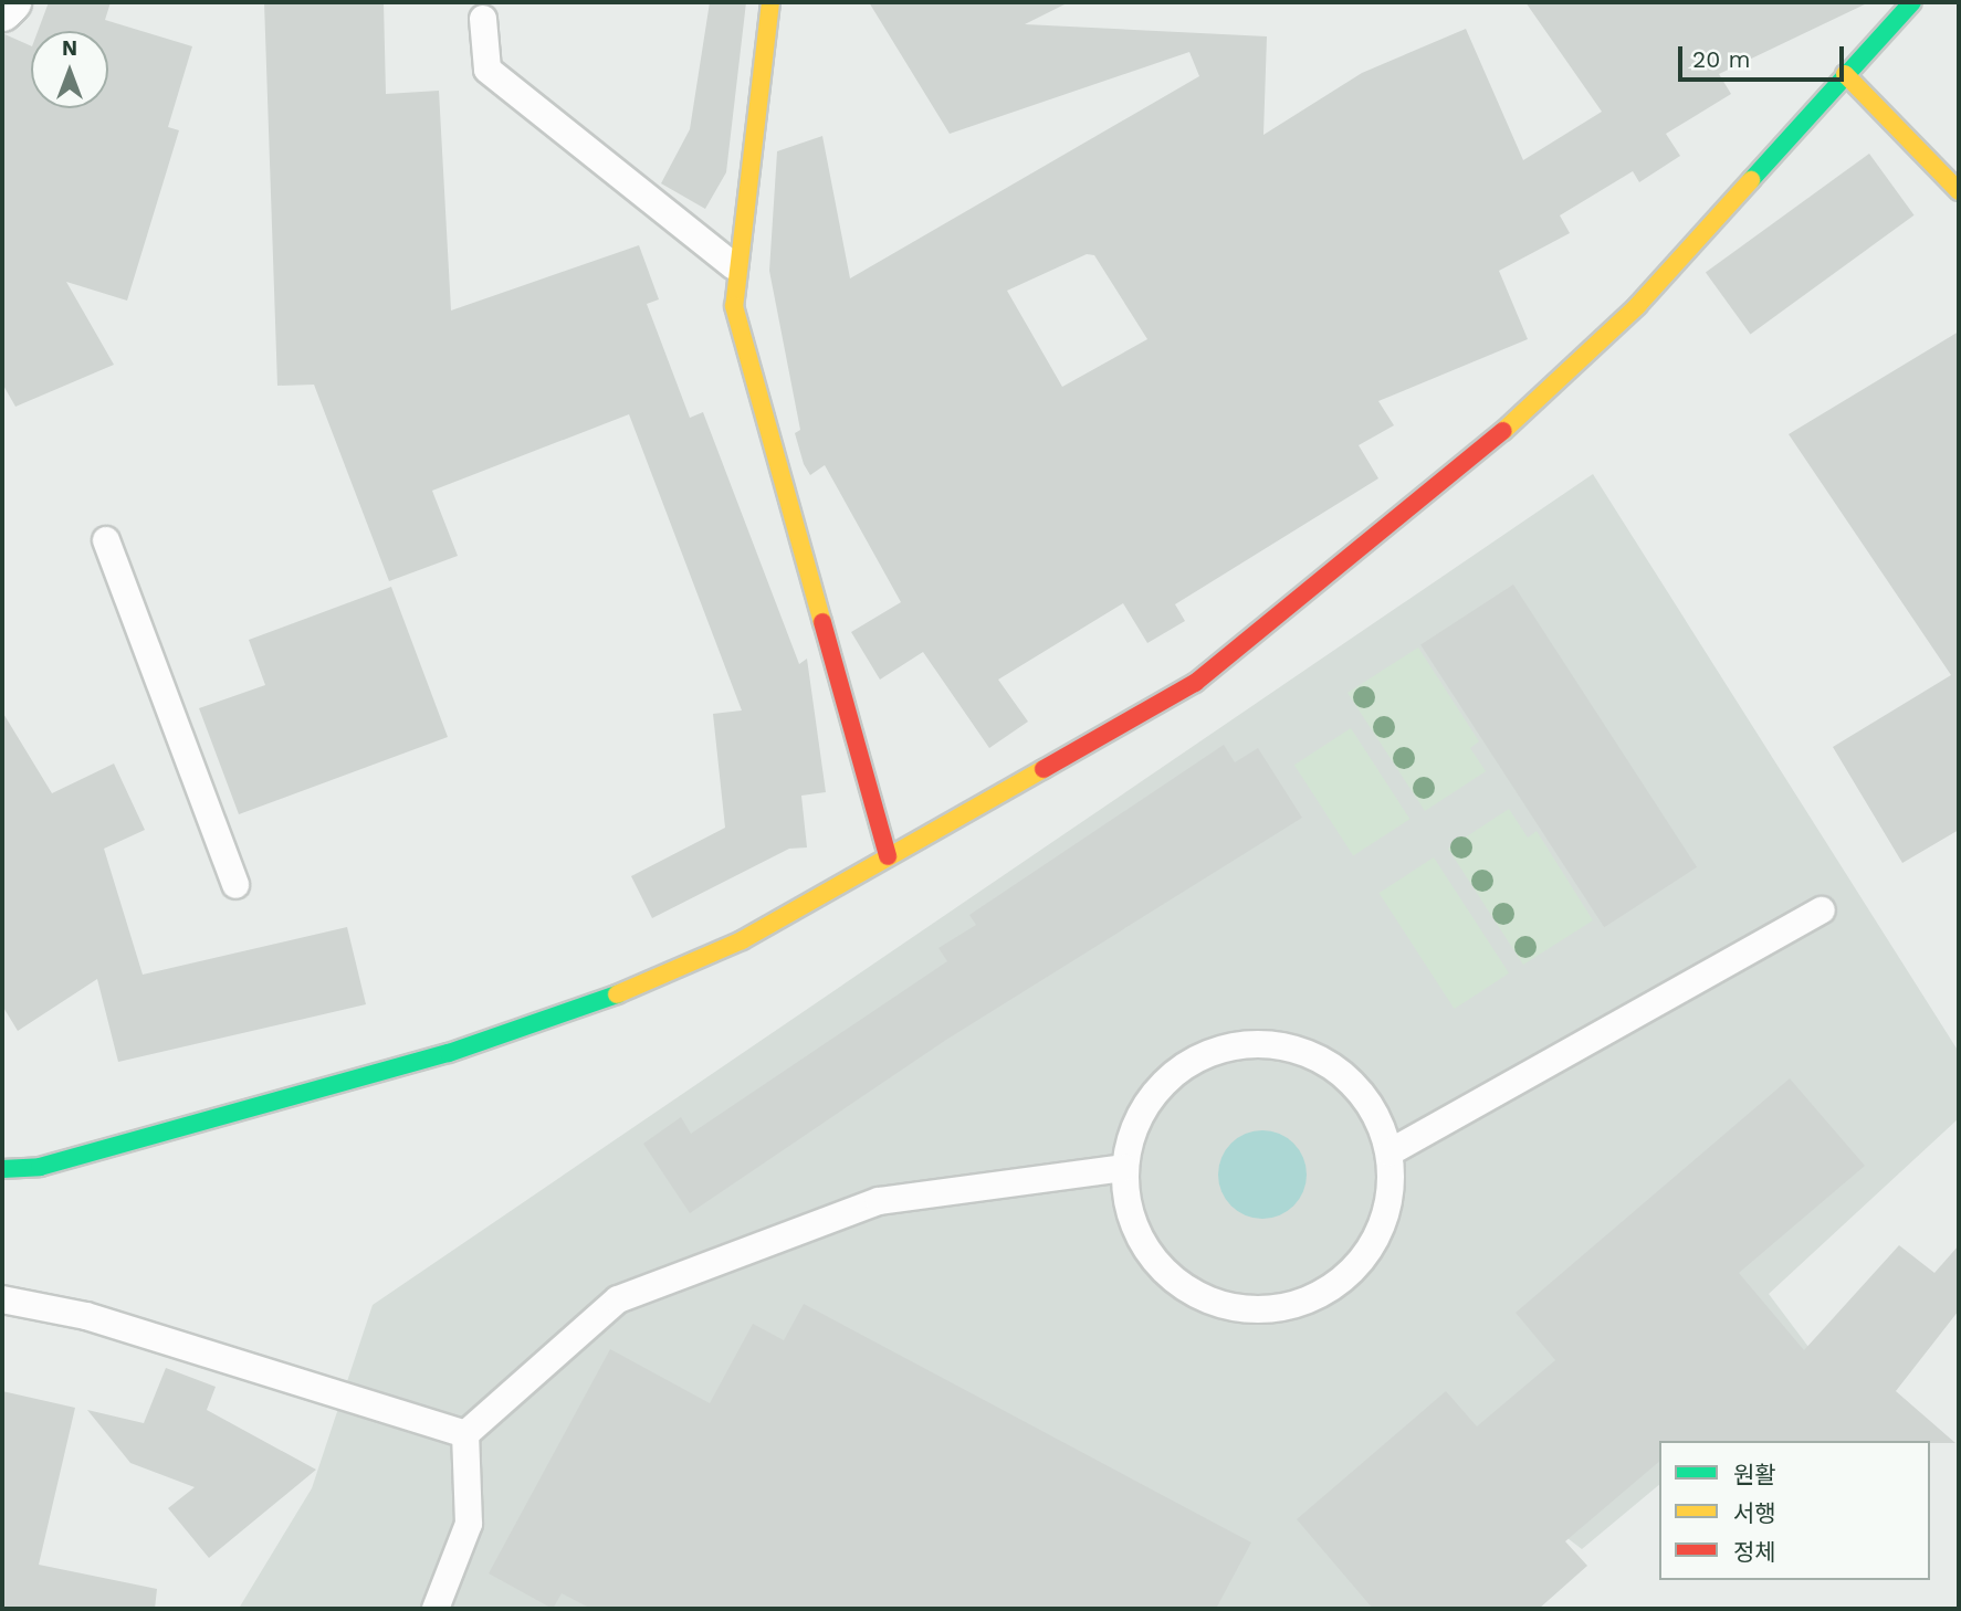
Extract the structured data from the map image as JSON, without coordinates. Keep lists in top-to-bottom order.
{
  "legend": ["원활", "서행", "정체"],
  "scale_bar": "20 m",
  "north": "top"
}
